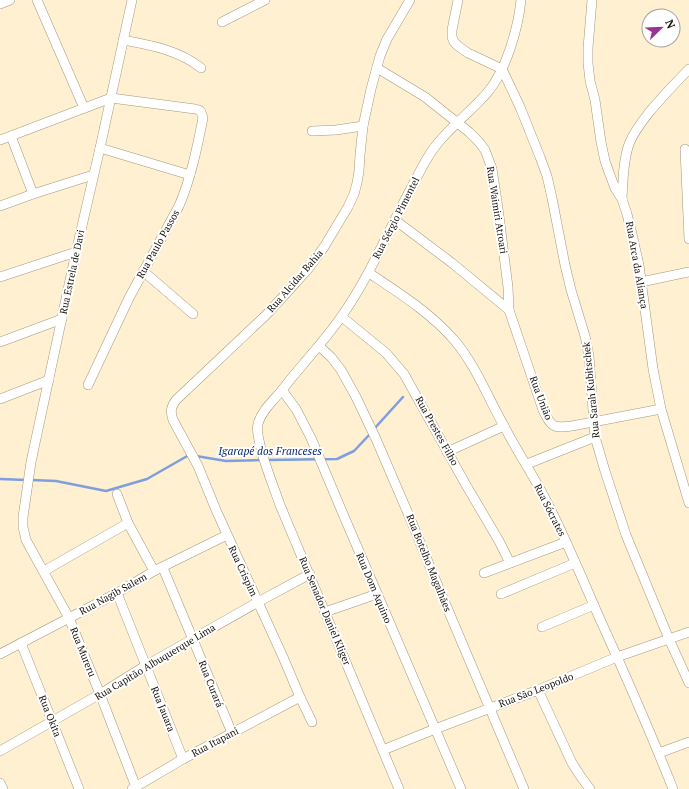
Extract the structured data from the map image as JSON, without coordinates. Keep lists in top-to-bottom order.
{
  "streets": {
    "street": [
      "Rua Waimiri Atroari",
      "Rua Sérgio Pimentel",
      "Rua Paulo Passos",
      "Rua Arca da Aliança",
      "Rua Estrela de Davi",
      "Rua Alcidar Bahia",
      "Rua Sarah Kubitschek",
      "Rua União",
      "Rua Prestes Filho",
      "Rua Sócrates",
      "Rua Botelho Magalhães",
      "Rua Crispim",
      "Rua Dom Aquino",
      "Rua Nagib Salem",
      "Rua Senador Daniel Kliger",
      "Rua Mureru",
      "Rua Capitão Albuquerque Lima",
      "Rua Curará",
      "Rua São Leopoldo",
      "Rua Jauara",
      "Rua Okita",
      "Rua Itapani"
    ]
  },
  "crossings": [
    ["Rua Waimiri Atroari", "Rua Sérgio Pimentel"],
    ["Rua Waimiri Atroari", "Rua Alcidar Bahia"],
    ["Rua Waimiri Atroari", "Rua União"],
    ["Rua Sérgio Pimentel", "Rua Sarah Kubitschek"],
    ["Rua Sérgio Pimentel", "Rua Prestes Filho"],
    ["Rua Sérgio Pimentel", "Rua Sócrates"],
    ["Rua Sérgio Pimentel", "Rua Botelho Magalhães"],
    ["Rua Sérgio Pimentel", "Rua Dom Aquino"],
    ["Rua Sérgio Pimentel", "Rua Senador Daniel Kliger"],
    ["Rua Paulo Passos", "Rua Estrela de Davi"],
    ["Rua Arca da Aliança", "Rua União"],
    ["Rua Estrela de Davi", "Rua Mureru"],
    ["Rua Alcidar Bahia", "Rua Crispim"],
    ["Rua Sarah Kubitschek", "Rua União"],
    ["Rua Sarah Kubitschek", "Rua São Leopoldo"],
    ["Rua Sócrates", "Rua São Leopoldo"],
    ["Rua Botelho Magalhães", "Rua São Leopoldo"],
    ["Rua Crispim", "Rua Nagib Salem"],
    ["Rua Crispim", "Rua Capitão Albuquerque Lima"],
    ["Rua Crispim", "Rua Itapani"],
    ["Rua Dom Aquino", "Rua São Leopoldo"],
    ["Rua Nagib Salem", "Rua Mureru"],
    ["Rua Nagib Salem", "Rua Curará"],
    ["Rua Nagib Salem", "Rua Jauara"],
    ["Rua Nagib Salem", "Rua Okita"],
    ["Rua Senador Daniel Kliger", "Rua Capitão Albuquerque Lima"],
    ["Rua Senador Daniel Kliger", "Rua São Leopoldo"],
    ["Rua Mureru", "Rua Capitão Albuquerque Lima"],
    ["Rua Mureru", "Rua Itapani"],
    ["Rua Capitão Albuquerque Lima", "Rua Curará"],
    ["Rua Capitão Albuquerque Lima", "Rua Jauara"],
    ["Rua Capitão Albuquerque Lima", "Rua Okita"],
    ["Rua Curará", "Rua Itapani"],
    ["Rua Jauara", "Rua Itapani"]
  ],
  "water": ["Igarapé dos Franceses"],
  "north": "top right"
}
